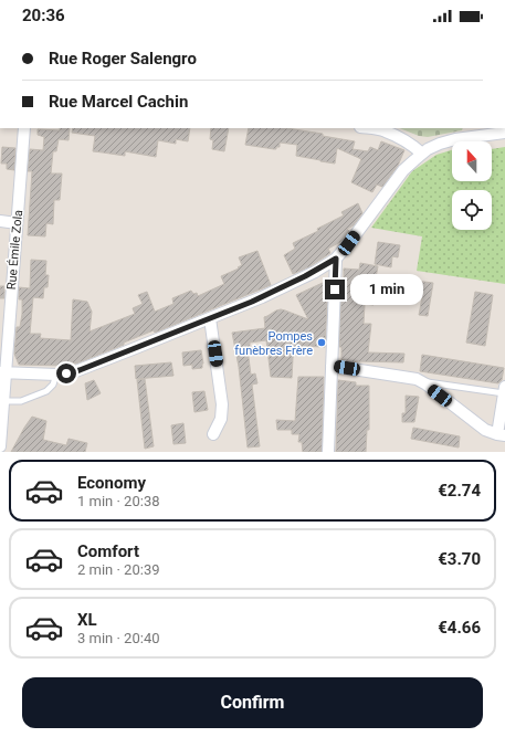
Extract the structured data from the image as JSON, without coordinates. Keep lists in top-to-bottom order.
{
  "streets": {
    "street": ["Rue Émile Zola"]
  },
  "places": ["Pompes funèbres Frère"],
  "north": "top",
  "page": {
    "status": "20:36",
    "banner": ["Rue Roger Salengro", "Rue Marcel Cachin"],
    "bubble": "1 min",
    "list": [
      {
        "name": "Economy",
        "note": "1 min · 20:38",
        "value": "€2.74"
      },
      {
        "name": "Comfort",
        "note": "2 min · 20:39",
        "value": "€3.70"
      },
      {
        "name": "XL",
        "note": "3 min · 20:40",
        "value": "€4.66"
      }
    ],
    "buttons": "Confirm"
  }
}
